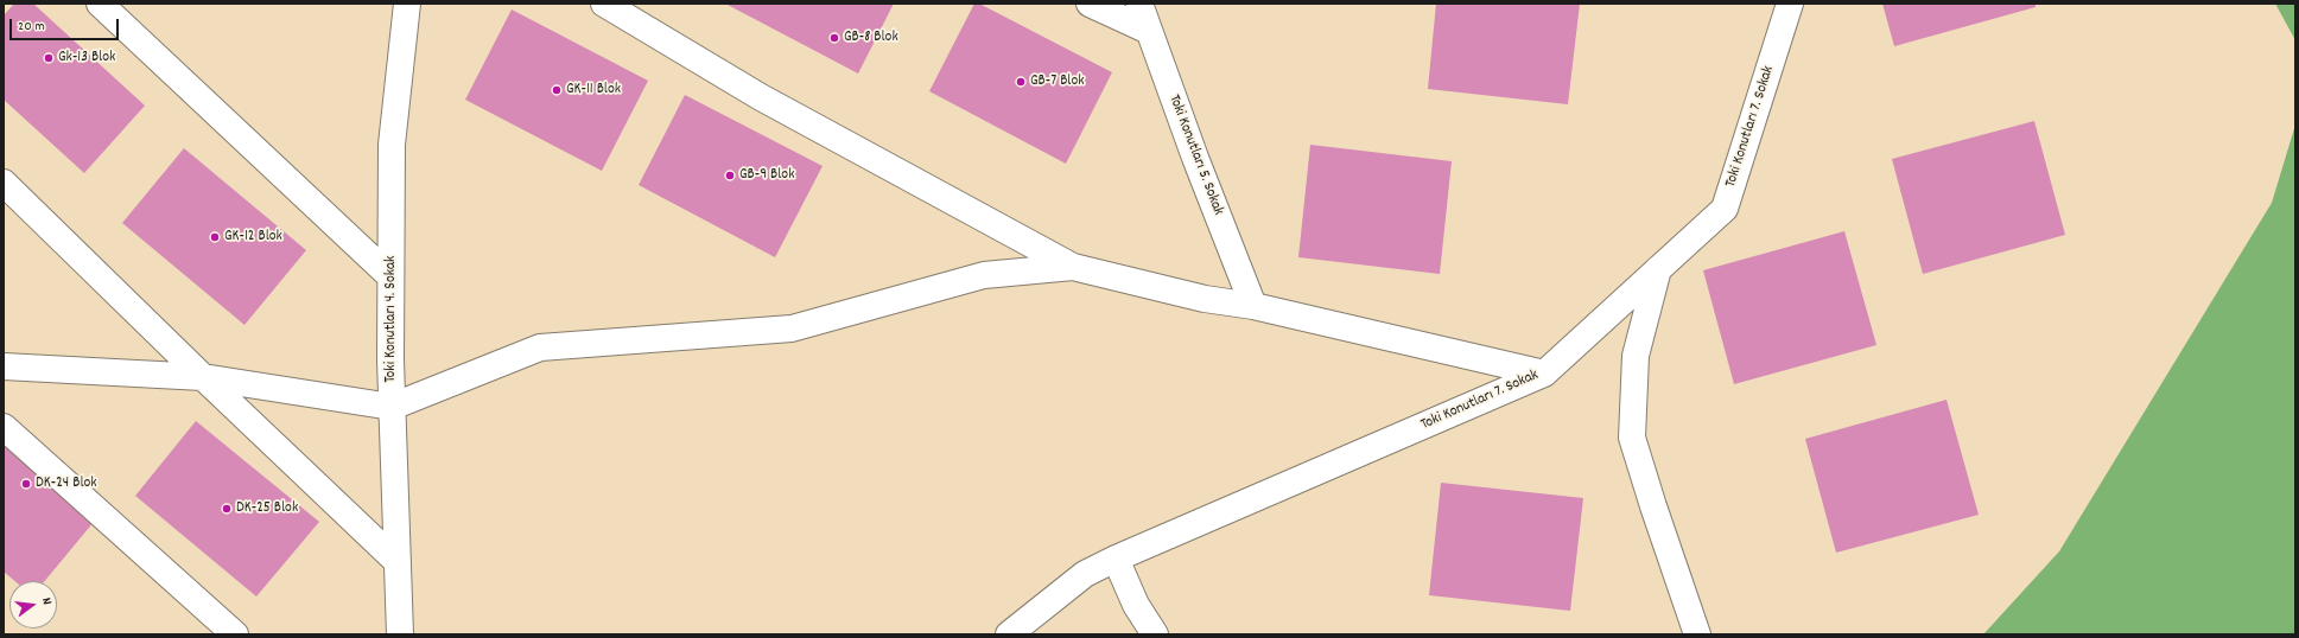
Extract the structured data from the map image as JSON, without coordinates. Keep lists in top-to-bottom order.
{
  "streets": {
    "street": ["Toki Konutları 7. Sokak", "Toki Konutları 5. Sokak", "Toki Konutları 4. Sokak"]
  },
  "places": [
    "GB-8 Blok",
    "Gk-13 Blok",
    "GB-7 Blok",
    "GK-11 Blok",
    "GB-9 Blok",
    "GK-12 Blok",
    "DK-24 Blok",
    "DK-25 Blok"
  ],
  "scale_bar": "20 m",
  "north": "right"
}
